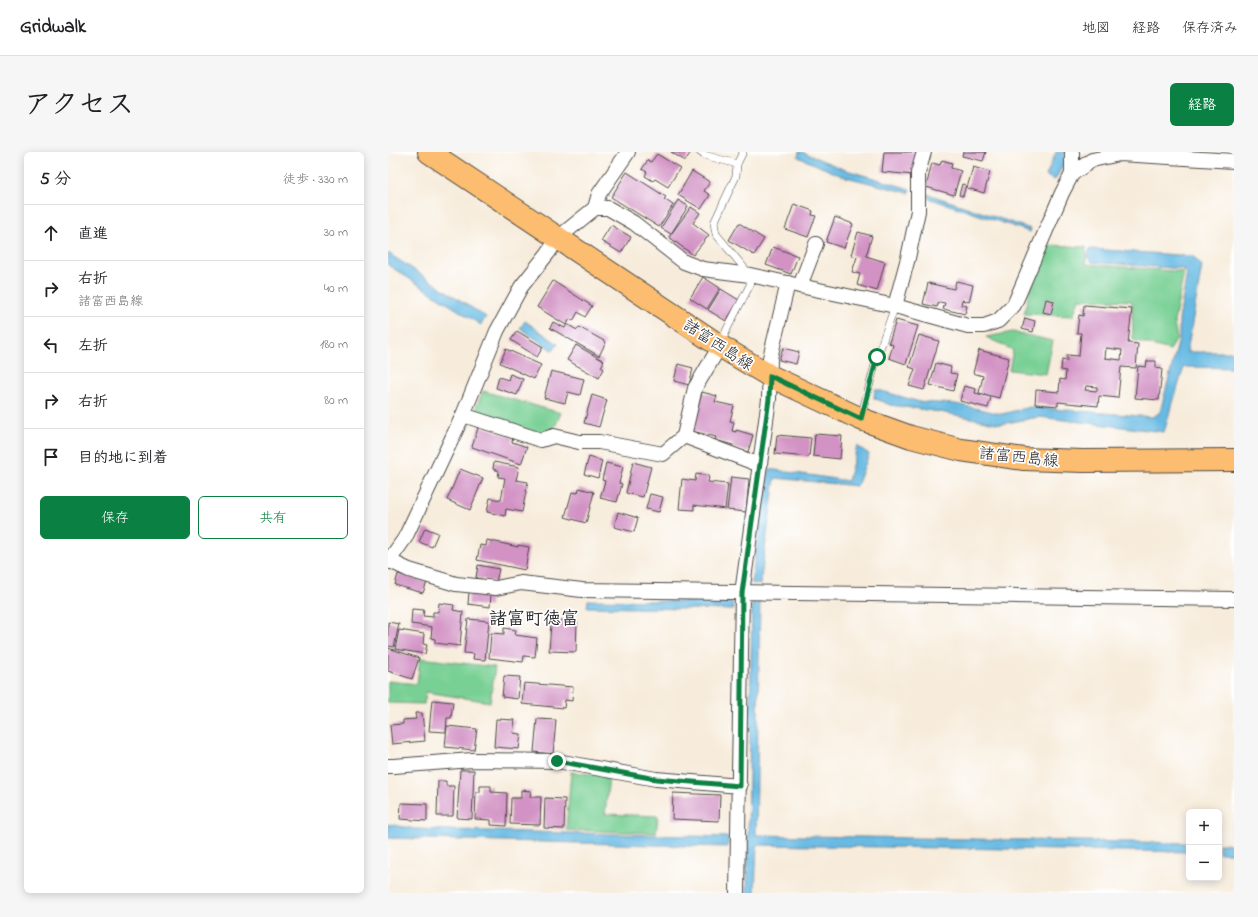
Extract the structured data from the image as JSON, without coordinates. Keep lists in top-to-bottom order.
{
  "streets": {
    "main road": ["諸富西島線"]
  },
  "districts": ["諸富町徳富"],
  "page": {
    "header": "Gridwalk",
    "nav": ["地図", "経路", "保存済み"],
    "title": "アクセス",
    "buttons": [
      "経路",
      ["保存", "共有"]
    ],
    "heading": ["5 分", "徒歩 · 330 m"],
    "list": [
      ["直進", "30 m"],
      ["右折", "諸富西島線", "40 m"],
      ["左折", "180 m"],
      ["右折", "80 m"],
      "目的地に到着"
    ],
    "map_buttons": ["+", "−"]
  }
}
